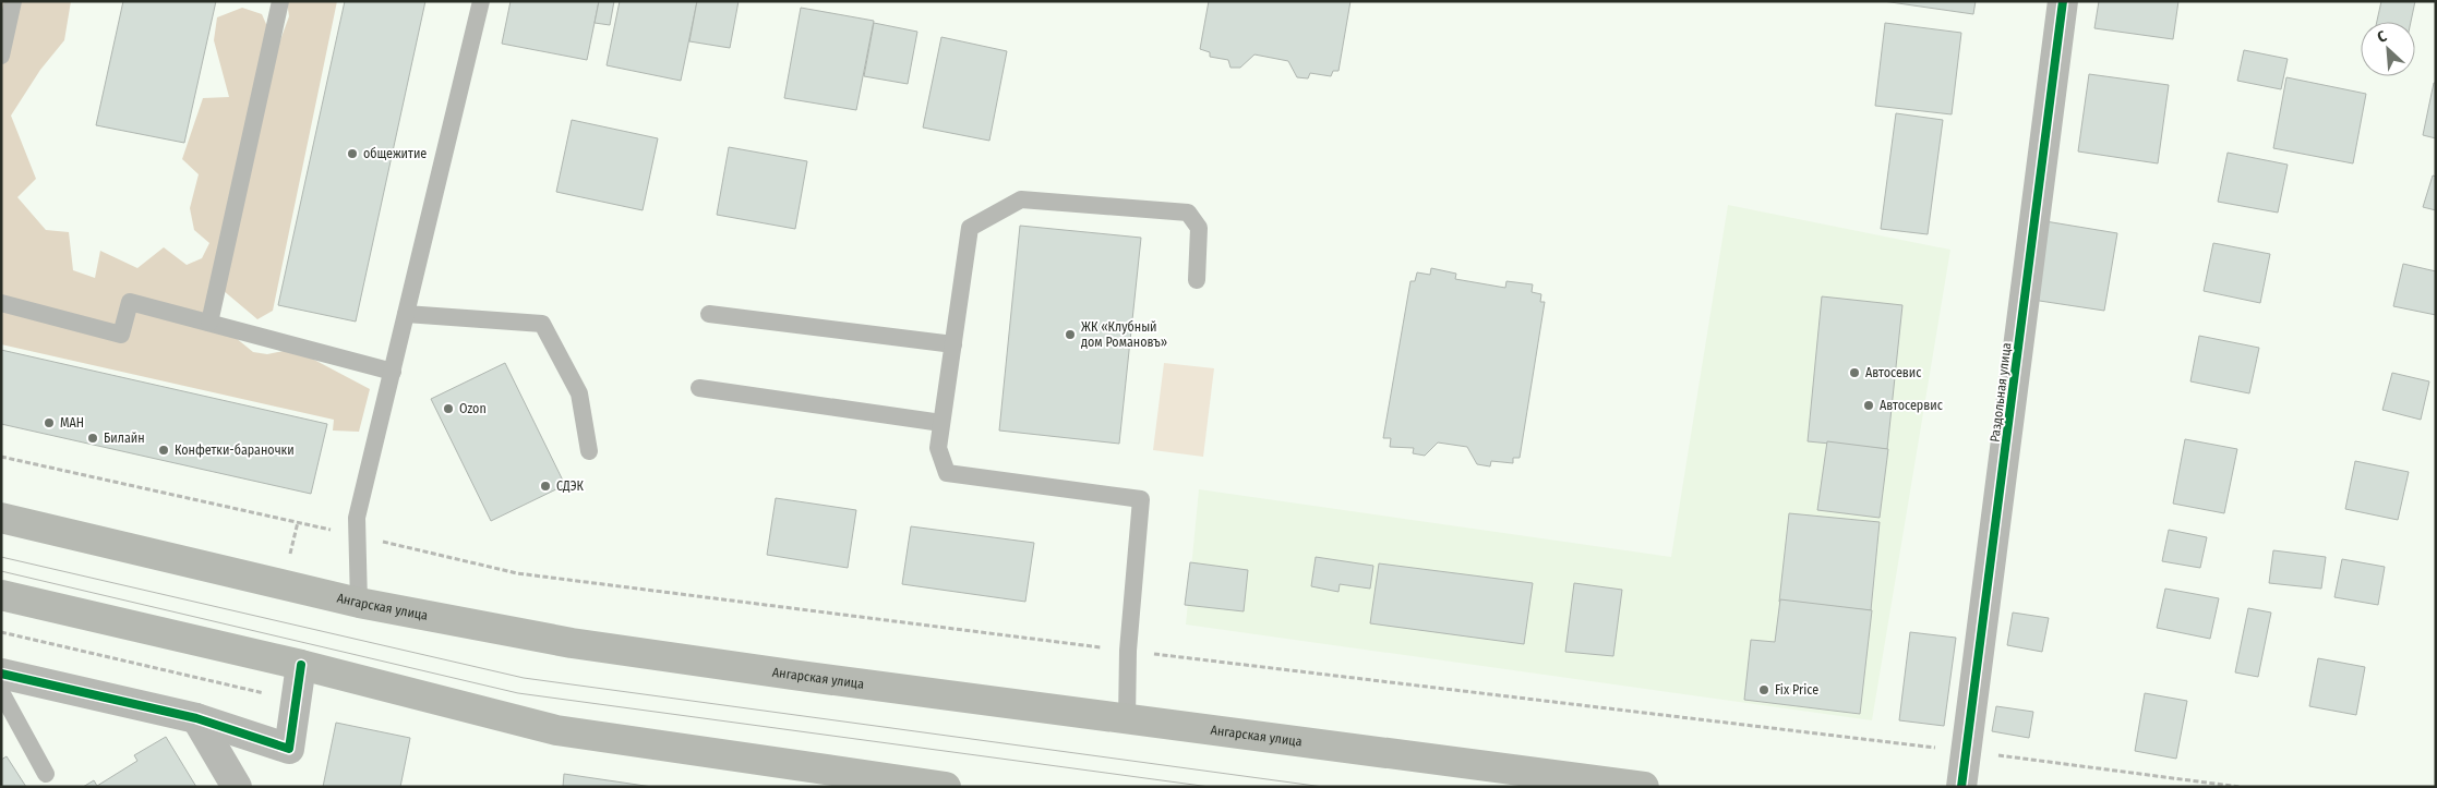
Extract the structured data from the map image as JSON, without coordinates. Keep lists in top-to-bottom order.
{
  "streets": {
    "main road": ["Ангарская улица"],
    "street": ["Раздольная улица"]
  },
  "places": [
    "общежитие",
    "ЖК «Клубный дом Романовъ»",
    "Автосевис",
    "Автосервис",
    "Ozon",
    "МАН",
    "Билайн",
    "Конфетки-бараночки",
    "СДЭК",
    "Fix Price"
  ],
  "north": "top left"
}
